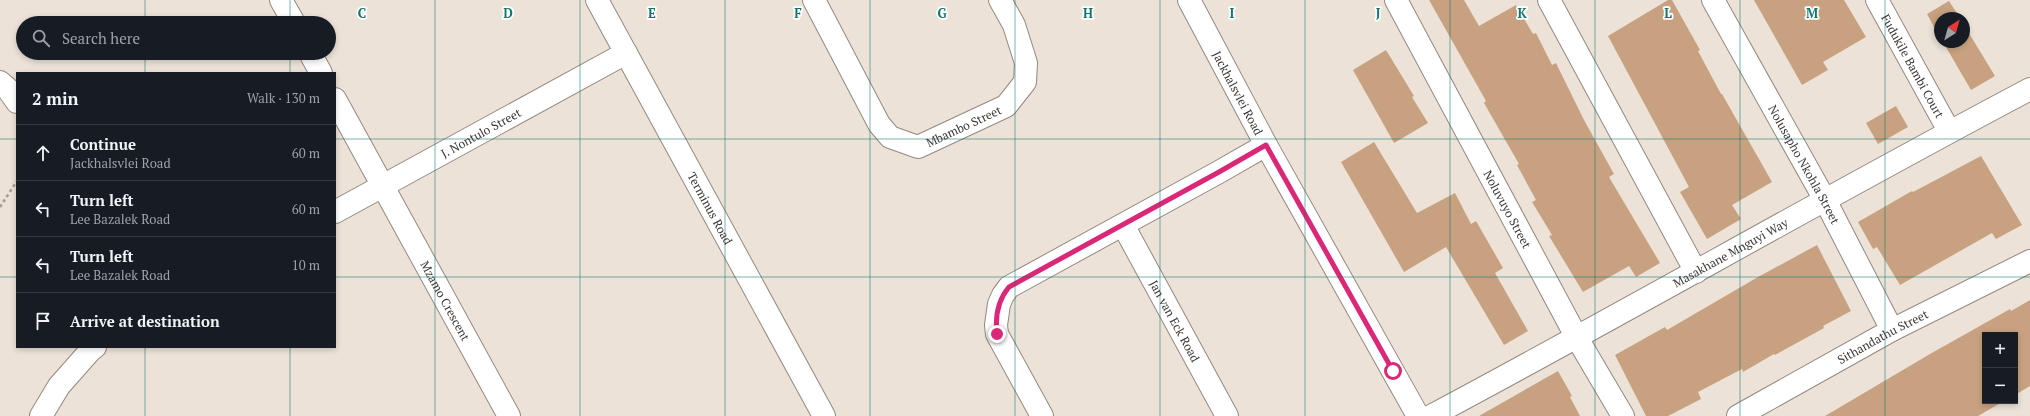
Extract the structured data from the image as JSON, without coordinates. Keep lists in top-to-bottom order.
{
  "streets": {
    "street": [
      "Fudukile Bambi Court",
      "Jackhalsvlei Road",
      "Mbambo Street",
      "J. Nontulo Street",
      "Nolusapho Nkohla Street",
      "Terminus Road",
      "Noluvuyo Street",
      "Masakhane Mnguyi Way",
      "Mzamo Crescent",
      "Jan van Eck Road",
      "Sithandathu Street"
    ]
  },
  "crossings": [
    ["Fudukile Bambi Court", "Masakhane Mnguyi Way"],
    ["J. Nontulo Street", "Terminus Road"],
    ["J. Nontulo Street", "Mzamo Crescent"],
    ["Nolusapho Nkohla Street", "Masakhane Mnguyi Way"],
    ["Nolusapho Nkohla Street", "Sithandathu Street"],
    ["Noluvuyo Street", "Masakhane Mnguyi Way"]
  ],
  "north": "top right",
  "page": {
    "search": "Search here",
    "heading": ["2 min", "Walk · 130 m"],
    "list": [
      ["Continue", "Jackhalsvlei Road", "60 m"],
      ["Turn left", "Lee Bazalek Road", "60 m"],
      ["Turn left", "Lee Bazalek Road", "10 m"],
      "Arrive at destination"
    ],
    "map_buttons": ["+", "−"]
  },
  "grid": {
    "columns": [
      "C",
      "D",
      "E",
      "F",
      "G",
      "H",
      "I",
      "J",
      "K",
      "L",
      "M"
    ]
  }
}
